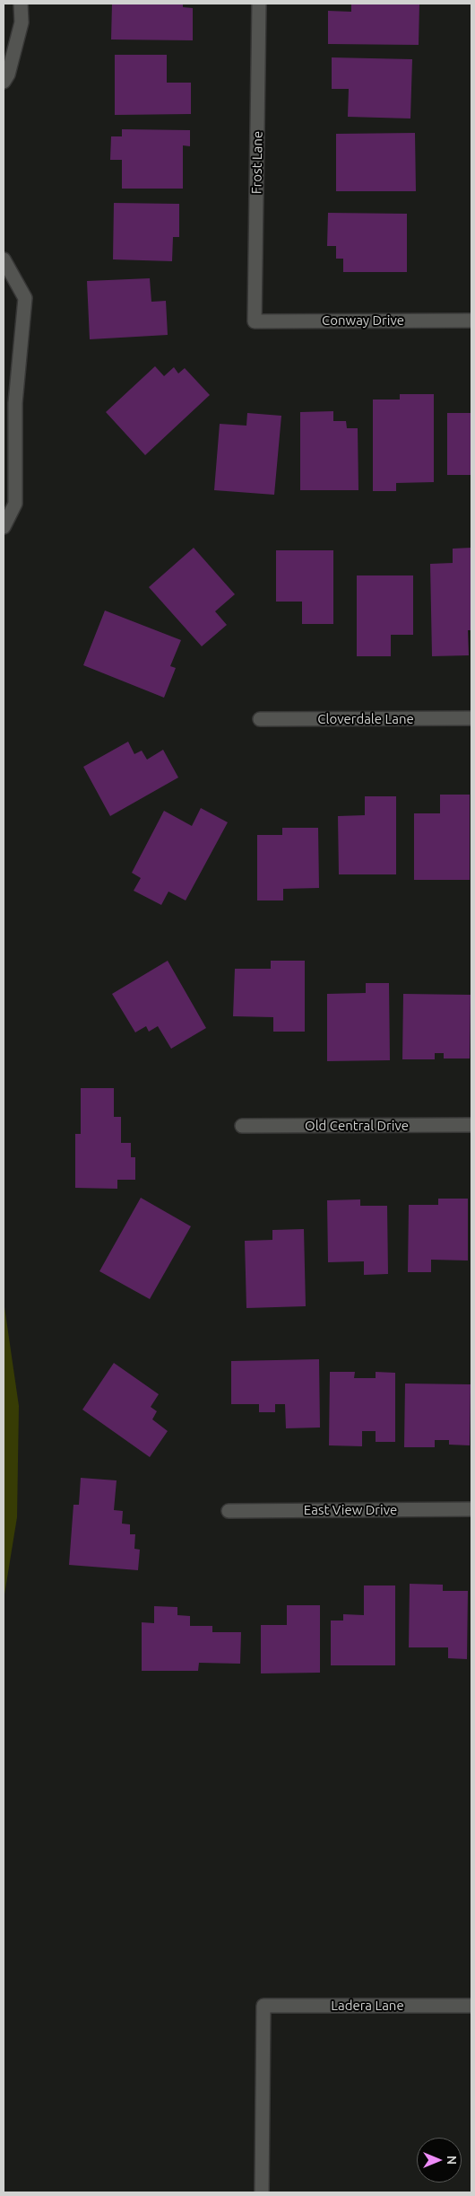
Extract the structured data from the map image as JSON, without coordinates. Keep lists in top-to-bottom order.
{
  "streets": {
    "street": [
      "Frost Lane",
      "Conway Drive",
      "Cloverdale Lane",
      "Old Central Drive",
      "East View Drive",
      "Ladera Lane"
    ]
  },
  "crossings": [
    ["Frost Lane", "Conway Drive"]
  ],
  "north": "right"
}
